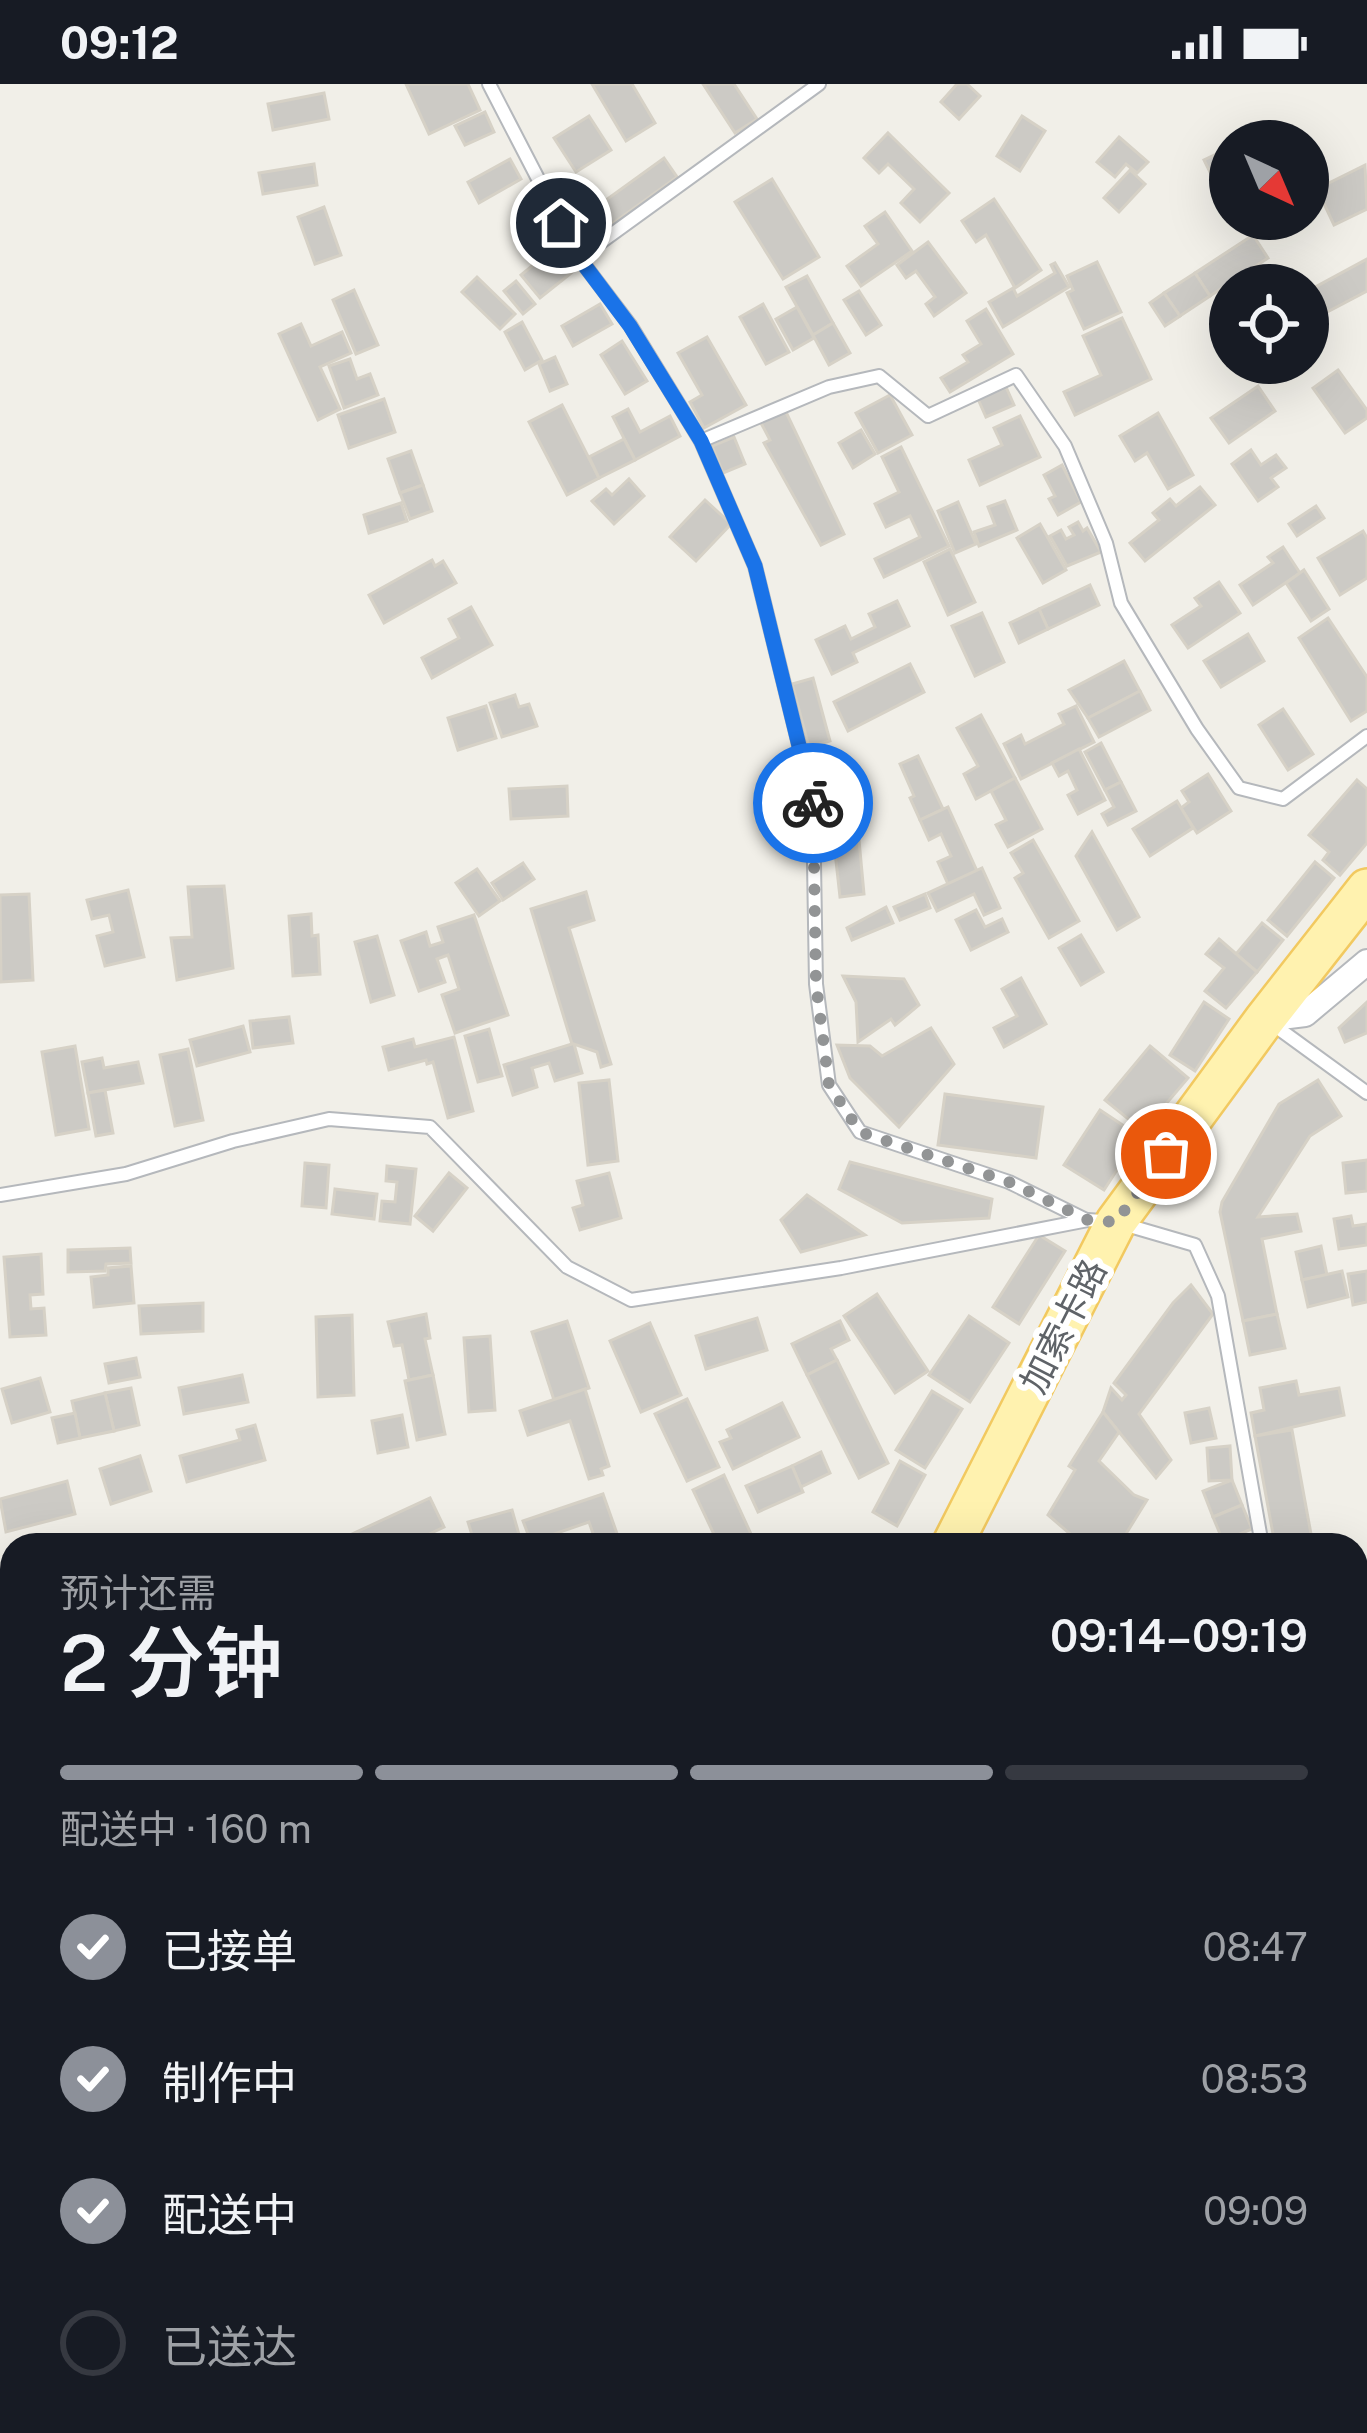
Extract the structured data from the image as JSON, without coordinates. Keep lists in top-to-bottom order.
{
  "streets": {
    "main road": ["加索卡路"]
  },
  "north": "bottom right",
  "page": {
    "status": "09:12",
    "heading": ["2 分钟", "预计还需", "09:14–09:19"],
    "bar": "配送中 · 160 m",
    "list": [
      ["已接单", "08:47"],
      ["制作中", "08:53"],
      ["配送中", "09:09"],
      "已送达"
    ]
  }
}
